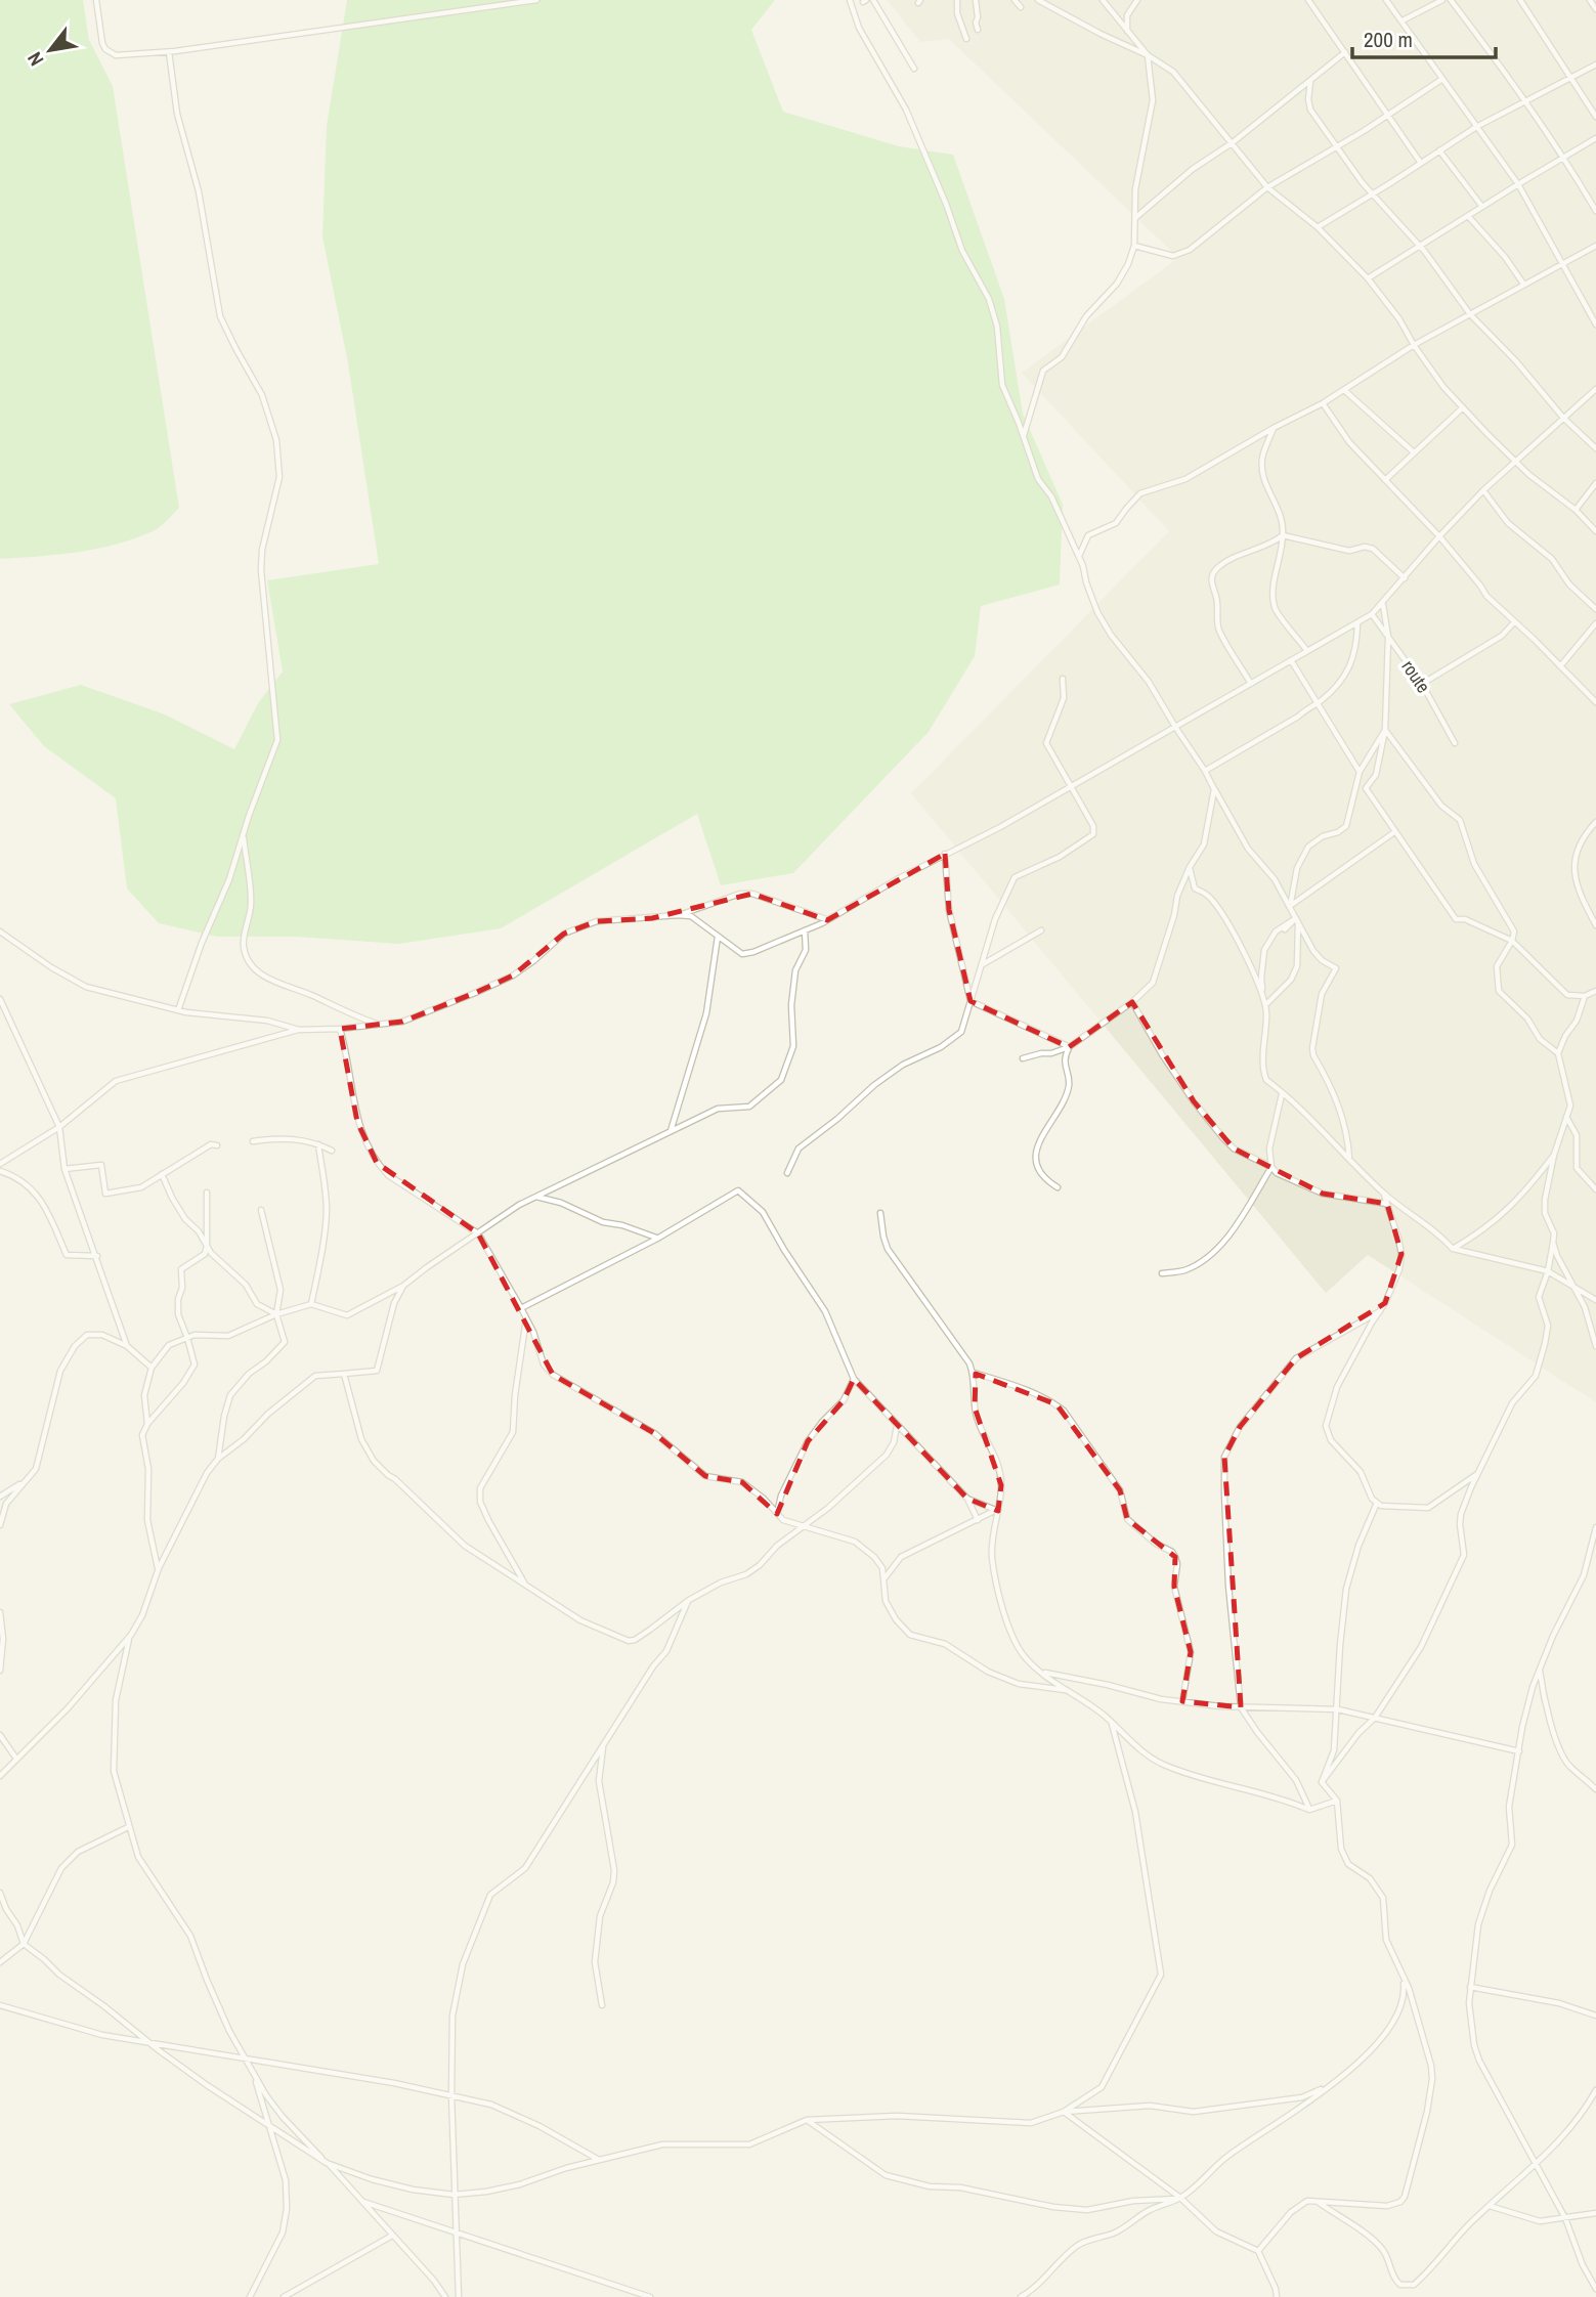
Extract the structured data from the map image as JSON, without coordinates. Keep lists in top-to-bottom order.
{
  "streets": {
    "street": ["route"]
  },
  "scale_bar": "200 m",
  "north": "bottom left"
}
